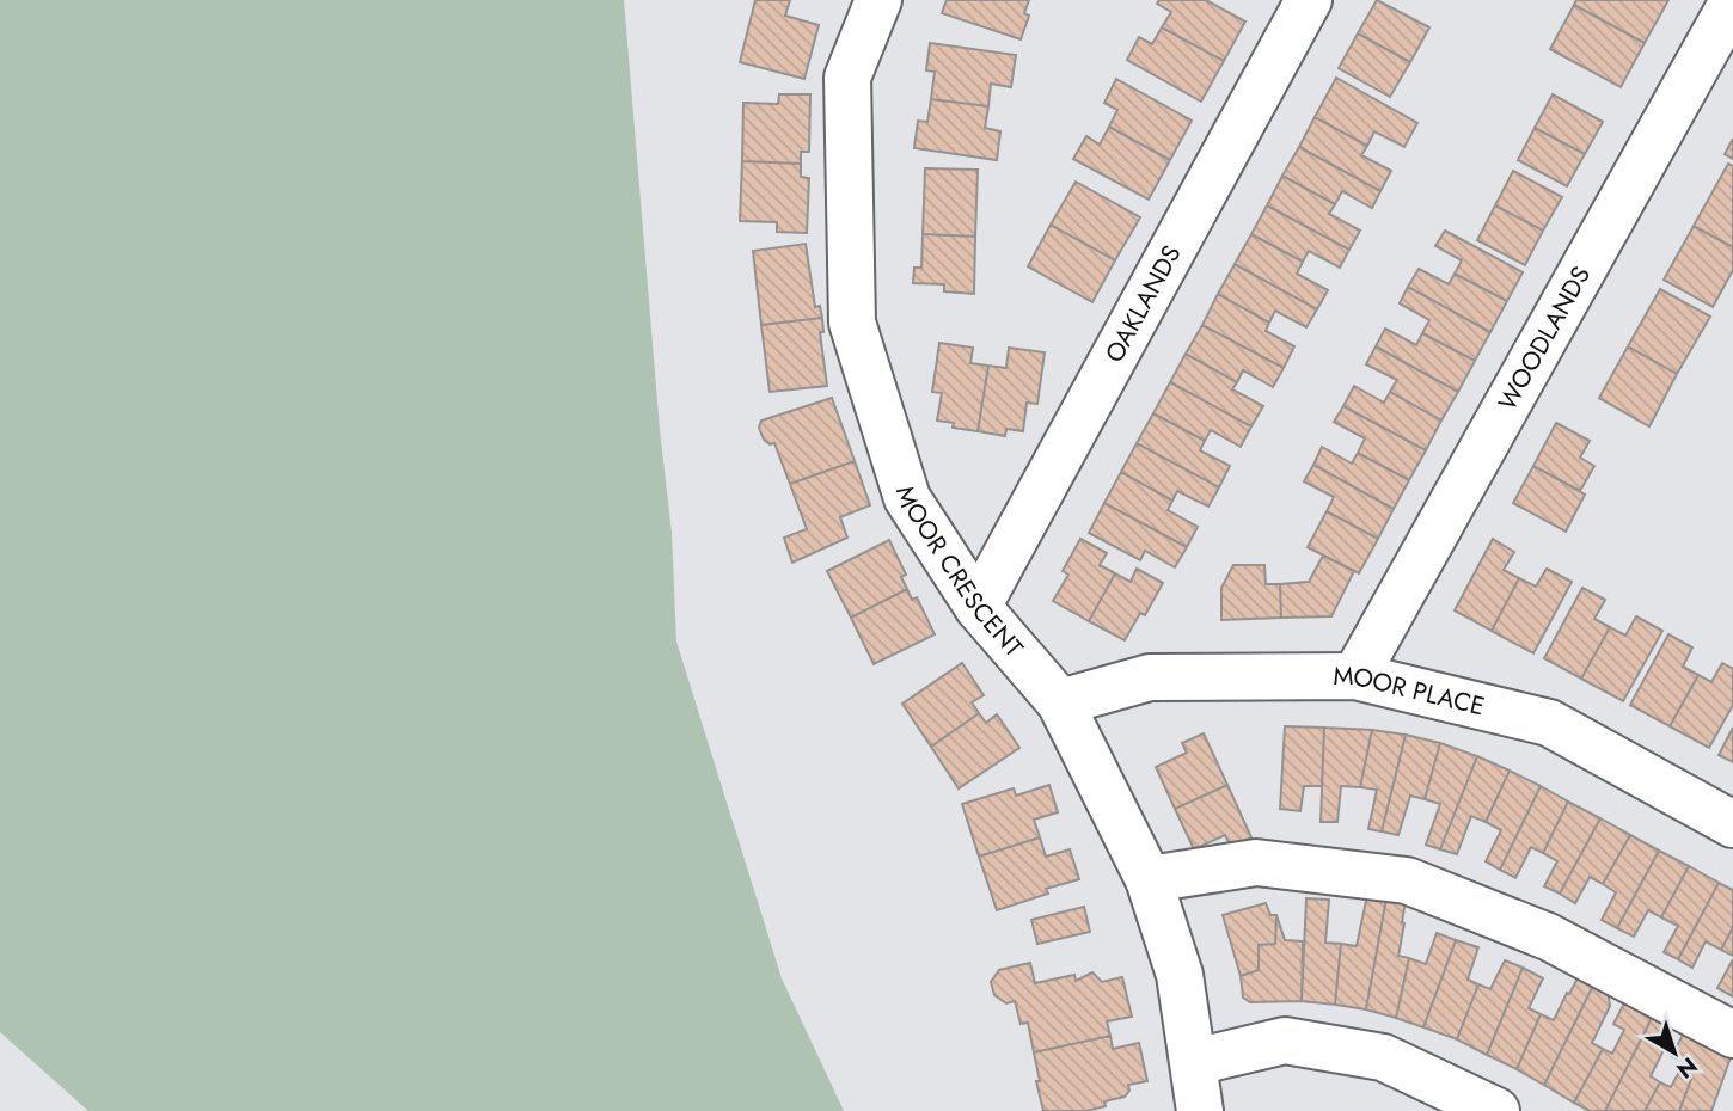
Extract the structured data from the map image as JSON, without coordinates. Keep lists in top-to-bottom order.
{
  "streets": {
    "street": [
      "OAKLANDS",
      "WOODLANDS",
      "MOOR CRESCENT",
      "MOOR PLACE"
    ]
  },
  "crossings": [
    ["OAKLANDS", "MOOR CRESCENT"],
    ["WOODLANDS", "MOOR PLACE"],
    ["MOOR CRESCENT", "MOOR PLACE"]
  ],
  "north": "bottom right"
}
